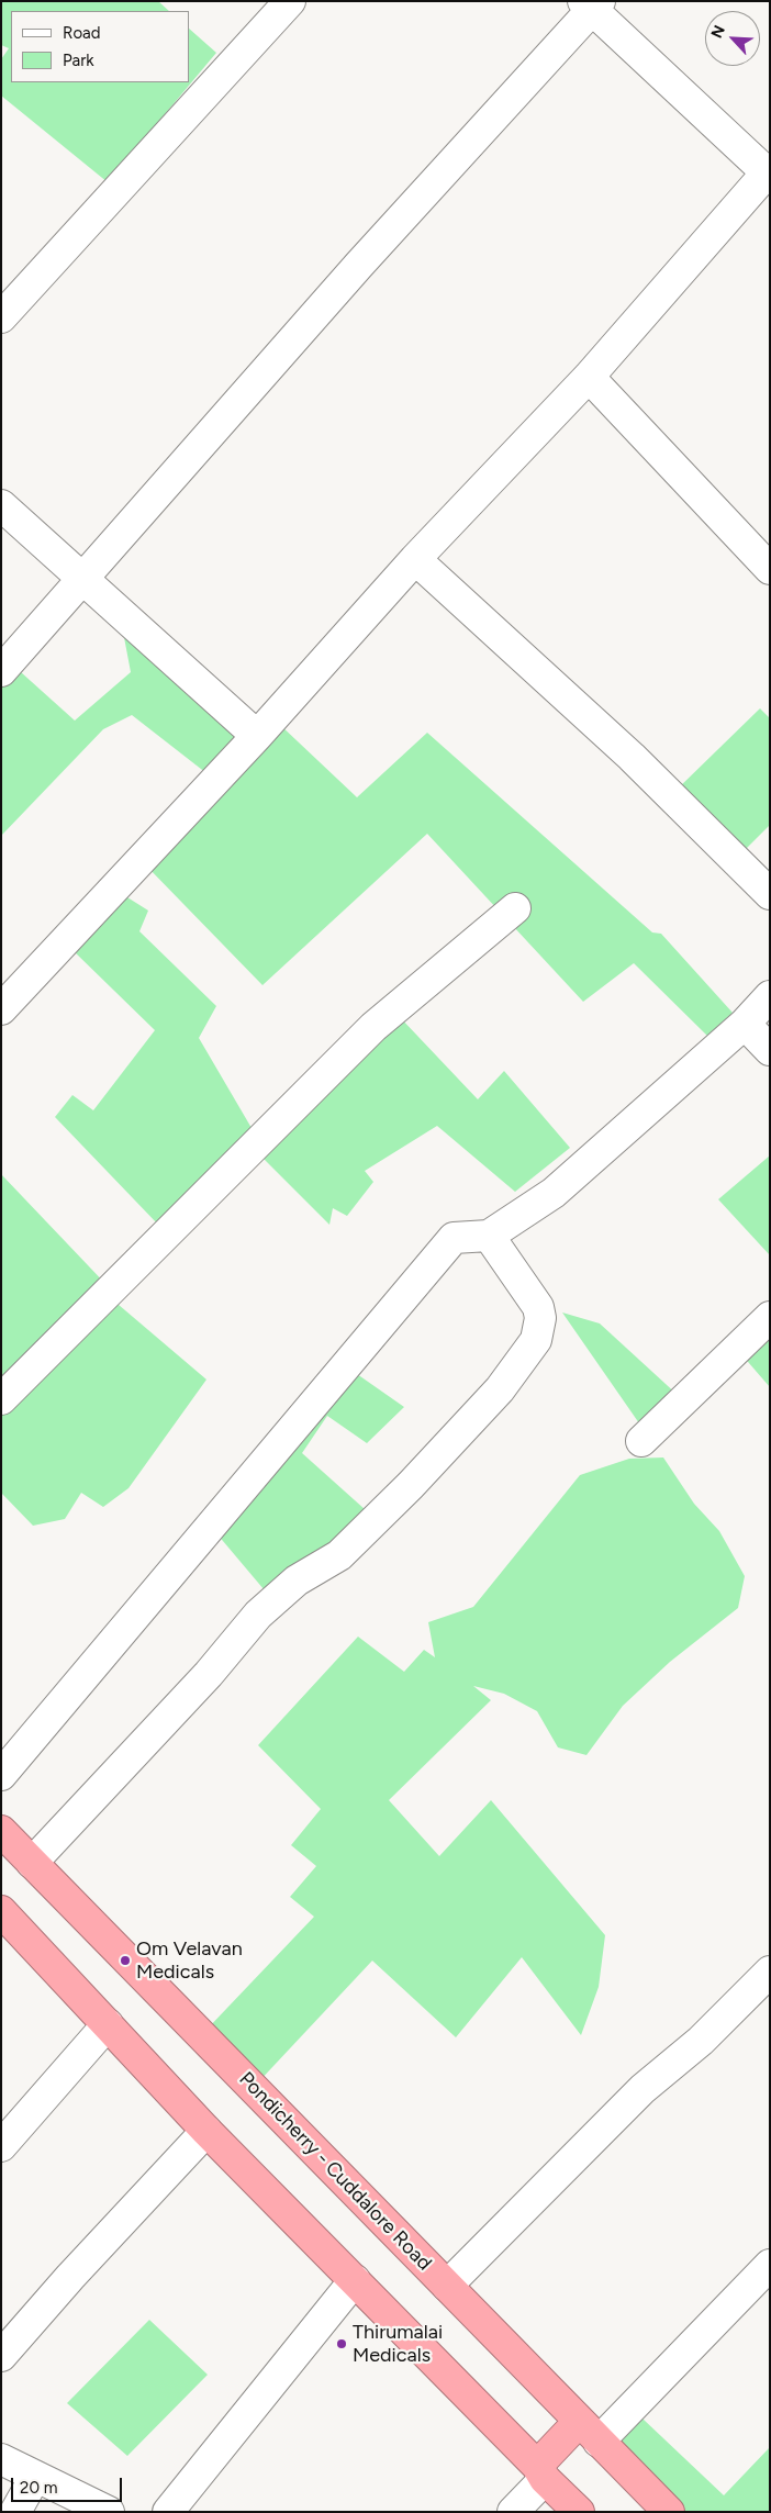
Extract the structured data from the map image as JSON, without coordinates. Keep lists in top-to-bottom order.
{
  "streets": {
    "highway": ["Pondicherry - Cuddalore Road"]
  },
  "places": ["Om Velavan Medicals", "Thirumalai Medicals"],
  "legend": ["Road", "Park"],
  "scale_bar": "20 m",
  "north": "top left"
}
